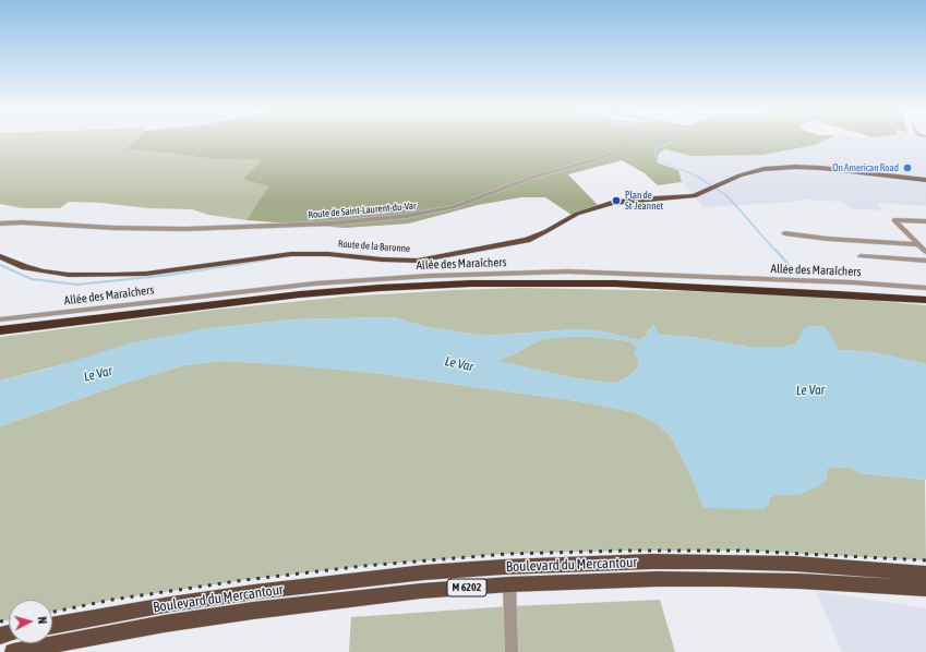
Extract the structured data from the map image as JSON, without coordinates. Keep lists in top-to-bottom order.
{
  "streets": {
    "main road": ["Route de la Baronne", "Boulevard du Mercantour", "M 6202"],
    "street": ["Route de Saint-Laurent-du-Var", "Allée des Maraîchers"]
  },
  "water": ["Le Var"],
  "places": ["On American Road", "Plan de St-Jeannet"],
  "north": "right"
}
